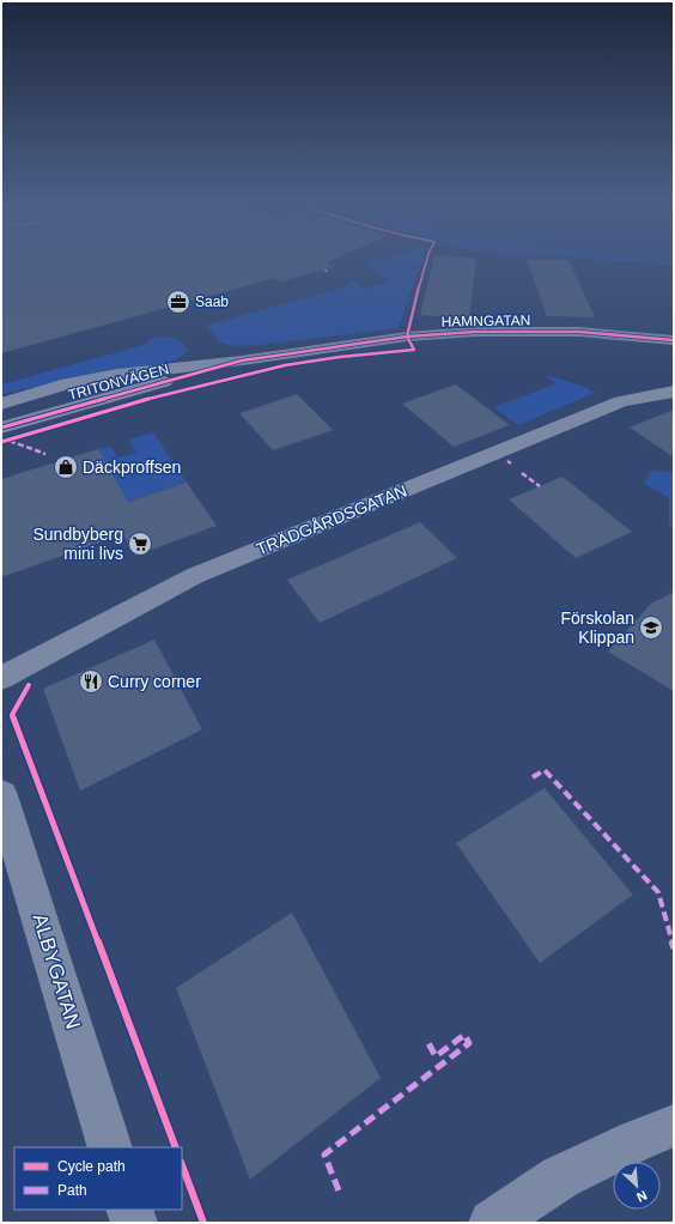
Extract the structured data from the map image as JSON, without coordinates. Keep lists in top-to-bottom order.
{
  "streets": {
    "street": [
      "HAMNGATAN",
      "TRITONVÄGEN",
      "TRÄDGÅRDSGATAN",
      "ALBYGATAN"
    ]
  },
  "crossings": [
    ["HAMNGATAN", "TRITONVÄGEN"]
  ],
  "places": {
    "office": ["Saab"],
    "shop": ["Däckproffsen"],
    "supermarket": ["Sundbyberg mini livs"],
    "school or university": ["Förskolan Klippan"],
    "restaurant": ["Curry corner"]
  },
  "legend": ["Cycle path", "Path"],
  "north": "bottom right"
}
